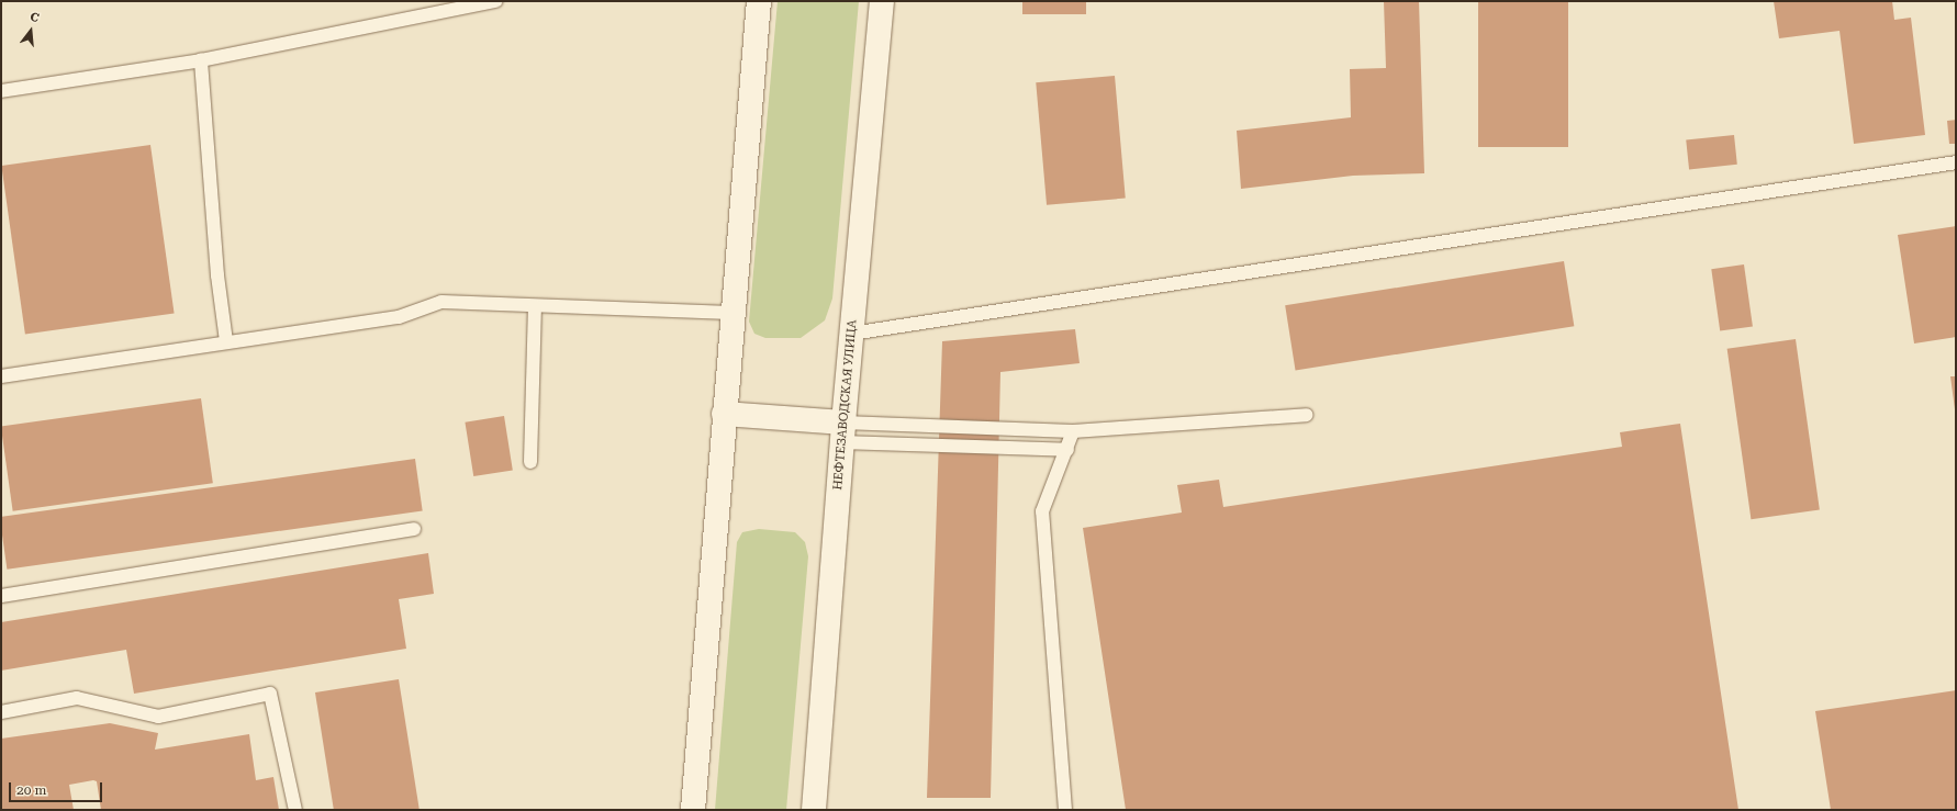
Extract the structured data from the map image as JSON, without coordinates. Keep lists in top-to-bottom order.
{
  "streets": {
    "main road": ["НЕФТЕЗАВОДСКАЯ УЛИЦА"]
  },
  "scale_bar": "20 m",
  "north": "top"
}
